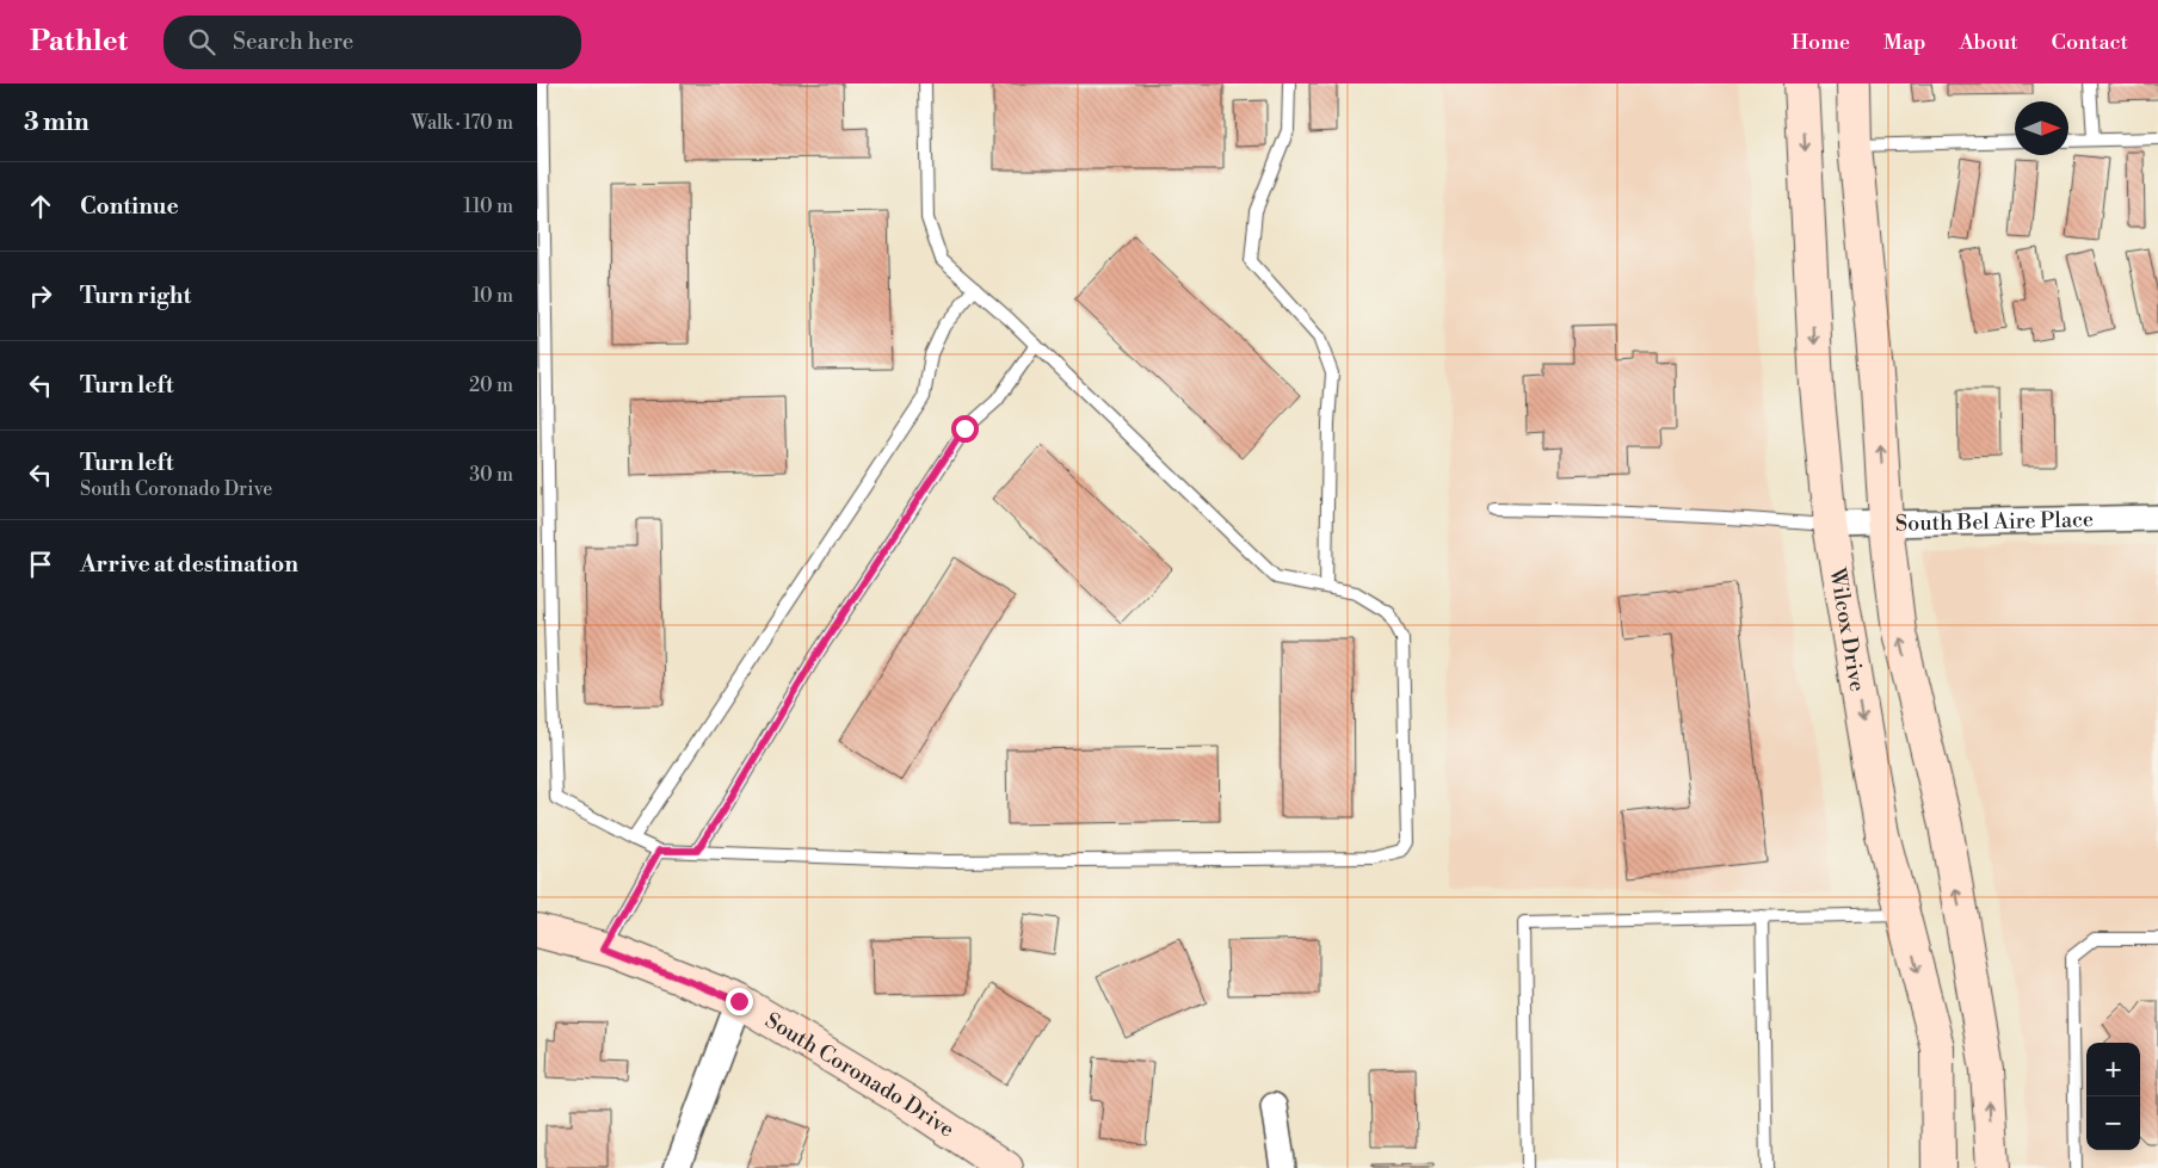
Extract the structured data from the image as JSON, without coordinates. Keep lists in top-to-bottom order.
{
  "streets": {
    "street": ["South Bel Aire Place", "Wilcox Drive", "South Coronado Drive"]
  },
  "crossings": [
    ["South Bel Aire Place", "Wilcox Drive"]
  ],
  "north": "right",
  "page": {
    "header": "Pathlet",
    "search": "Search here",
    "nav": [
      "Home",
      "Map",
      "About",
      "Contact"
    ],
    "heading": ["3 min", "Walk · 170 m"],
    "list": [
      ["Continue", "110 m"],
      ["Turn right", "10 m"],
      ["Turn left", "20 m"],
      ["Turn left", "South Coronado Drive", "30 m"],
      "Arrive at destination"
    ],
    "map_buttons": ["+", "−"]
  }
}
